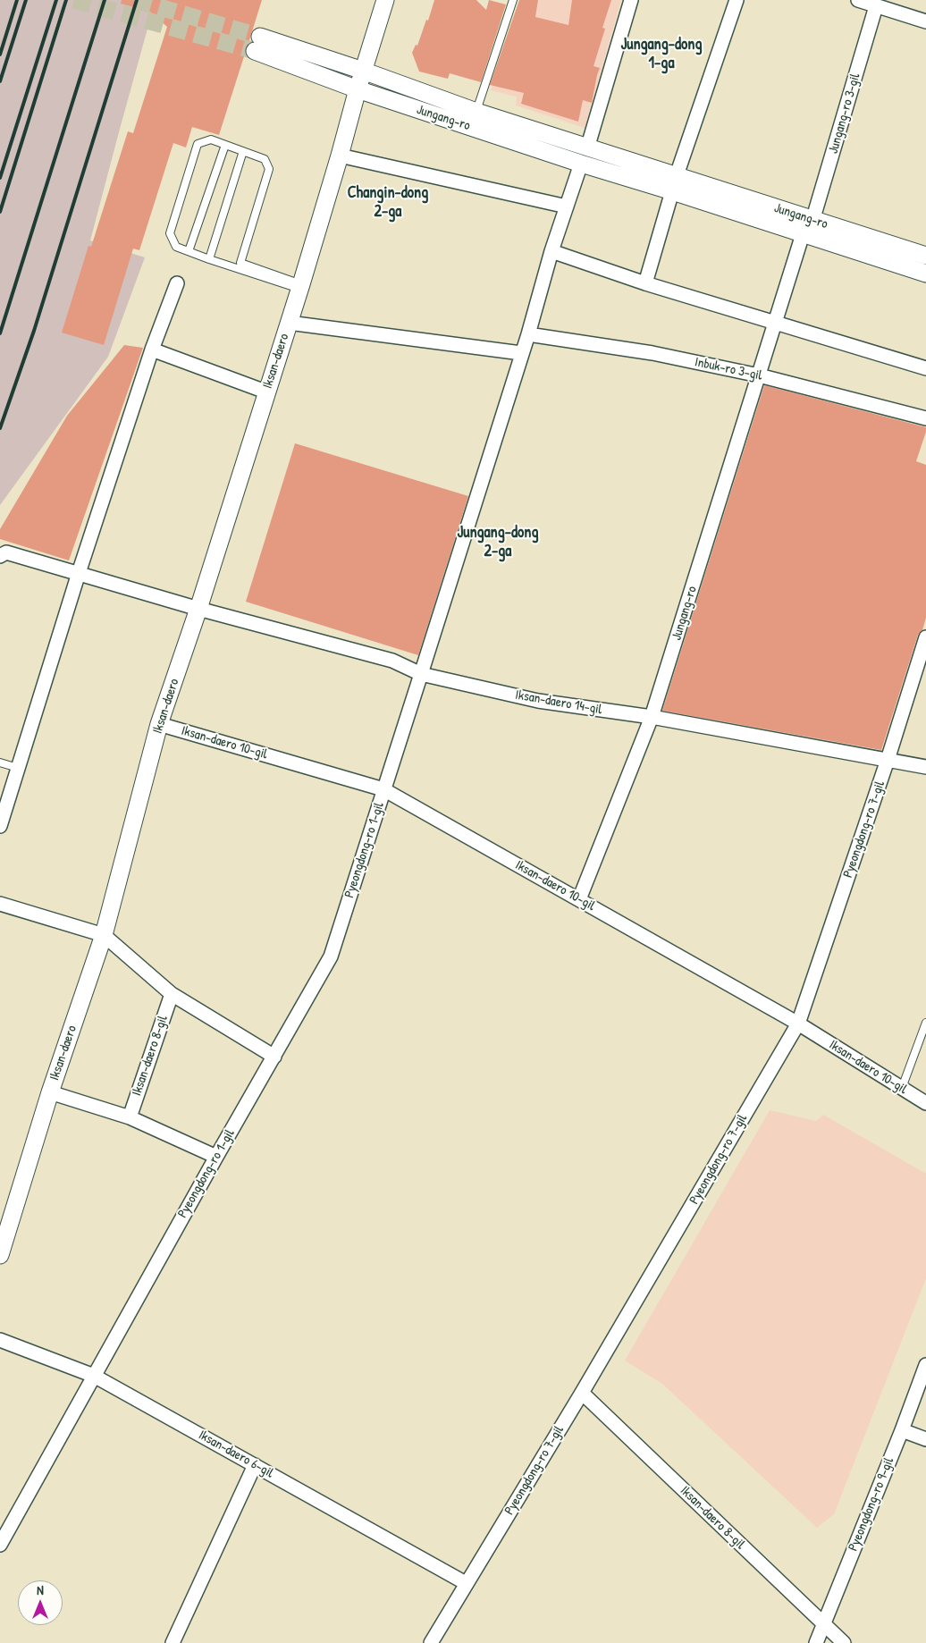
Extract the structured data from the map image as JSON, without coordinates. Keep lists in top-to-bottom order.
{
  "streets": {
    "street": [
      "Jungang-ro 3-gil",
      "Jungang-ro",
      "Iksan-daero",
      "Inbuk-ro 3-gil",
      "Iksan-daero 14-gil",
      "Iksan-daero 10-gil",
      "Pyeongdong-ro 7-gil",
      "Pyeongdong-ro 1-gil",
      "Iksan-daero 8-gil",
      "Iksan-daero 6-gil",
      "Pyeongdong-ro 9-gil"
    ]
  },
  "crossings": [
    ["Jungang-ro 3-gil", "Jungang-ro"],
    ["Jungang-ro", "Iksan-daero"],
    ["Jungang-ro", "Inbuk-ro 3-gil"],
    ["Jungang-ro", "Iksan-daero 14-gil"],
    ["Jungang-ro", "Iksan-daero 10-gil"],
    ["Iksan-daero", "Iksan-daero 14-gil"],
    ["Iksan-daero", "Iksan-daero 10-gil"],
    ["Iksan-daero", "Pyeongdong-ro 1-gil"],
    ["Iksan-daero", "Iksan-daero 8-gil"],
    ["Iksan-daero 14-gil", "Pyeongdong-ro 7-gil"],
    ["Iksan-daero 10-gil", "Pyeongdong-ro 7-gil"],
    ["Iksan-daero 10-gil", "Pyeongdong-ro 1-gil"],
    ["Pyeongdong-ro 7-gil", "Iksan-daero 8-gil"],
    ["Pyeongdong-ro 7-gil", "Iksan-daero 6-gil"],
    ["Pyeongdong-ro 1-gil", "Iksan-daero 6-gil"],
    ["Iksan-daero 8-gil", "Pyeongdong-ro 9-gil"]
  ],
  "districts": ["Jungang-dong 1-ga", "Changin-dong 2-ga", "Jungang-dong 2-ga"],
  "north": "top"
}
